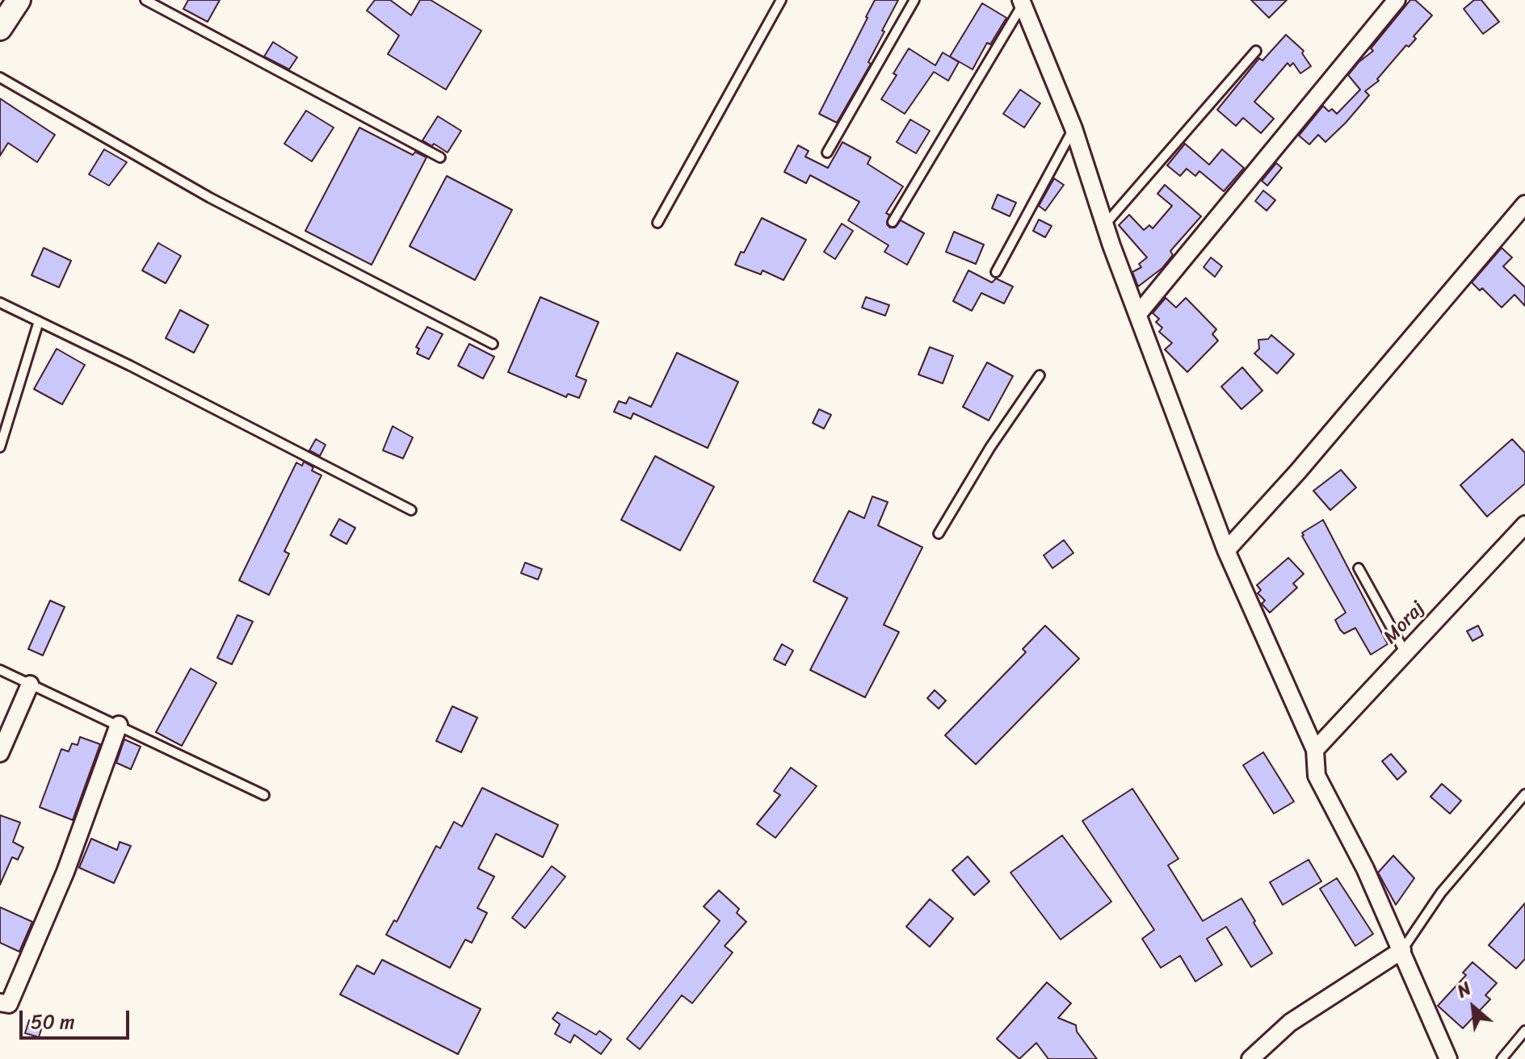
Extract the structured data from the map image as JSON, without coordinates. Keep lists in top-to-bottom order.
{
  "streets": {
    "street": ["Moraj"]
  },
  "scale_bar": "50 m",
  "north": "top left"
}
